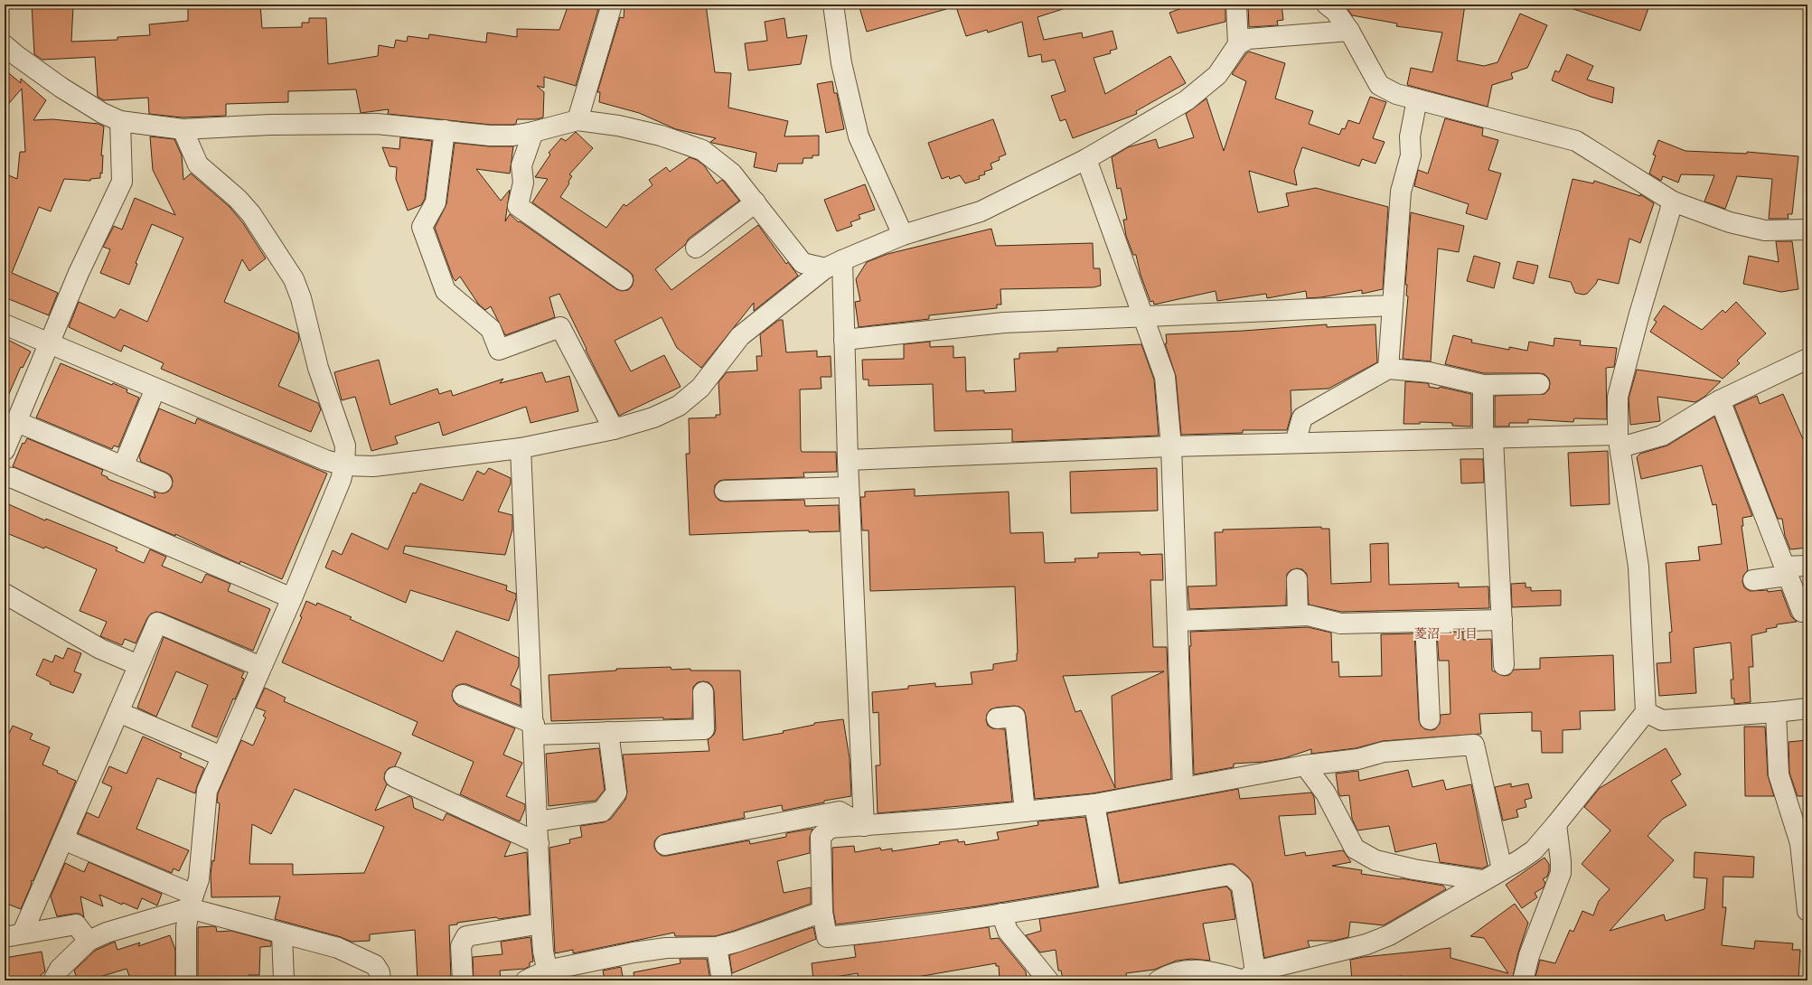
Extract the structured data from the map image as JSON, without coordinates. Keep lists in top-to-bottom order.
{
  "districts": ["菱沼一丁目"]
}
